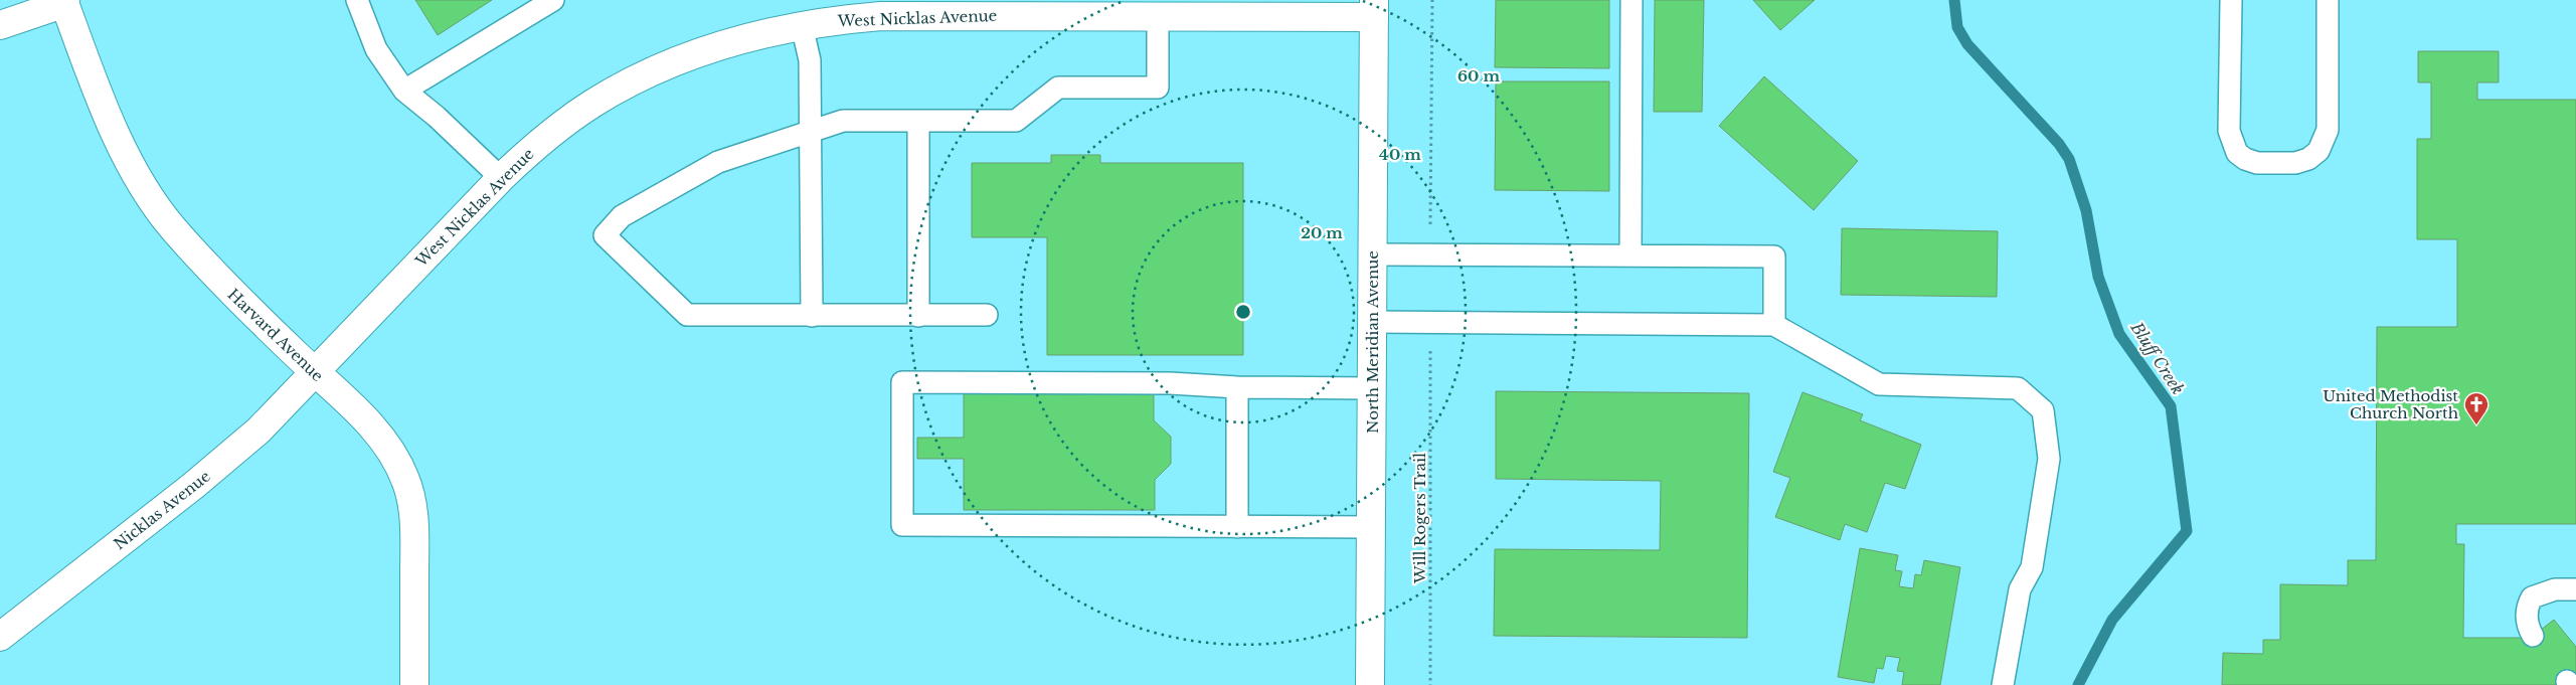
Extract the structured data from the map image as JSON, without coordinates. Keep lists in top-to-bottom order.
{
  "streets": {
    "street": [
      "West Nicklas Avenue",
      "Harvard Avenue",
      "North Meridian Avenue",
      "Nicklas Avenue"
    ],
    "path": ["Will Rogers Trail"]
  },
  "crossings": [
    ["West Nicklas Avenue", "Harvard Avenue"],
    ["West Nicklas Avenue", "North Meridian Avenue"],
    ["West Nicklas Avenue", "Nicklas Avenue"],
    ["Harvard Avenue", "Nicklas Avenue"]
  ],
  "water": ["Bluff Creek"],
  "places": {
    "church": ["United Methodist Church North"]
  },
  "rings": ["60 m", "40 m", "20 m"]
}
